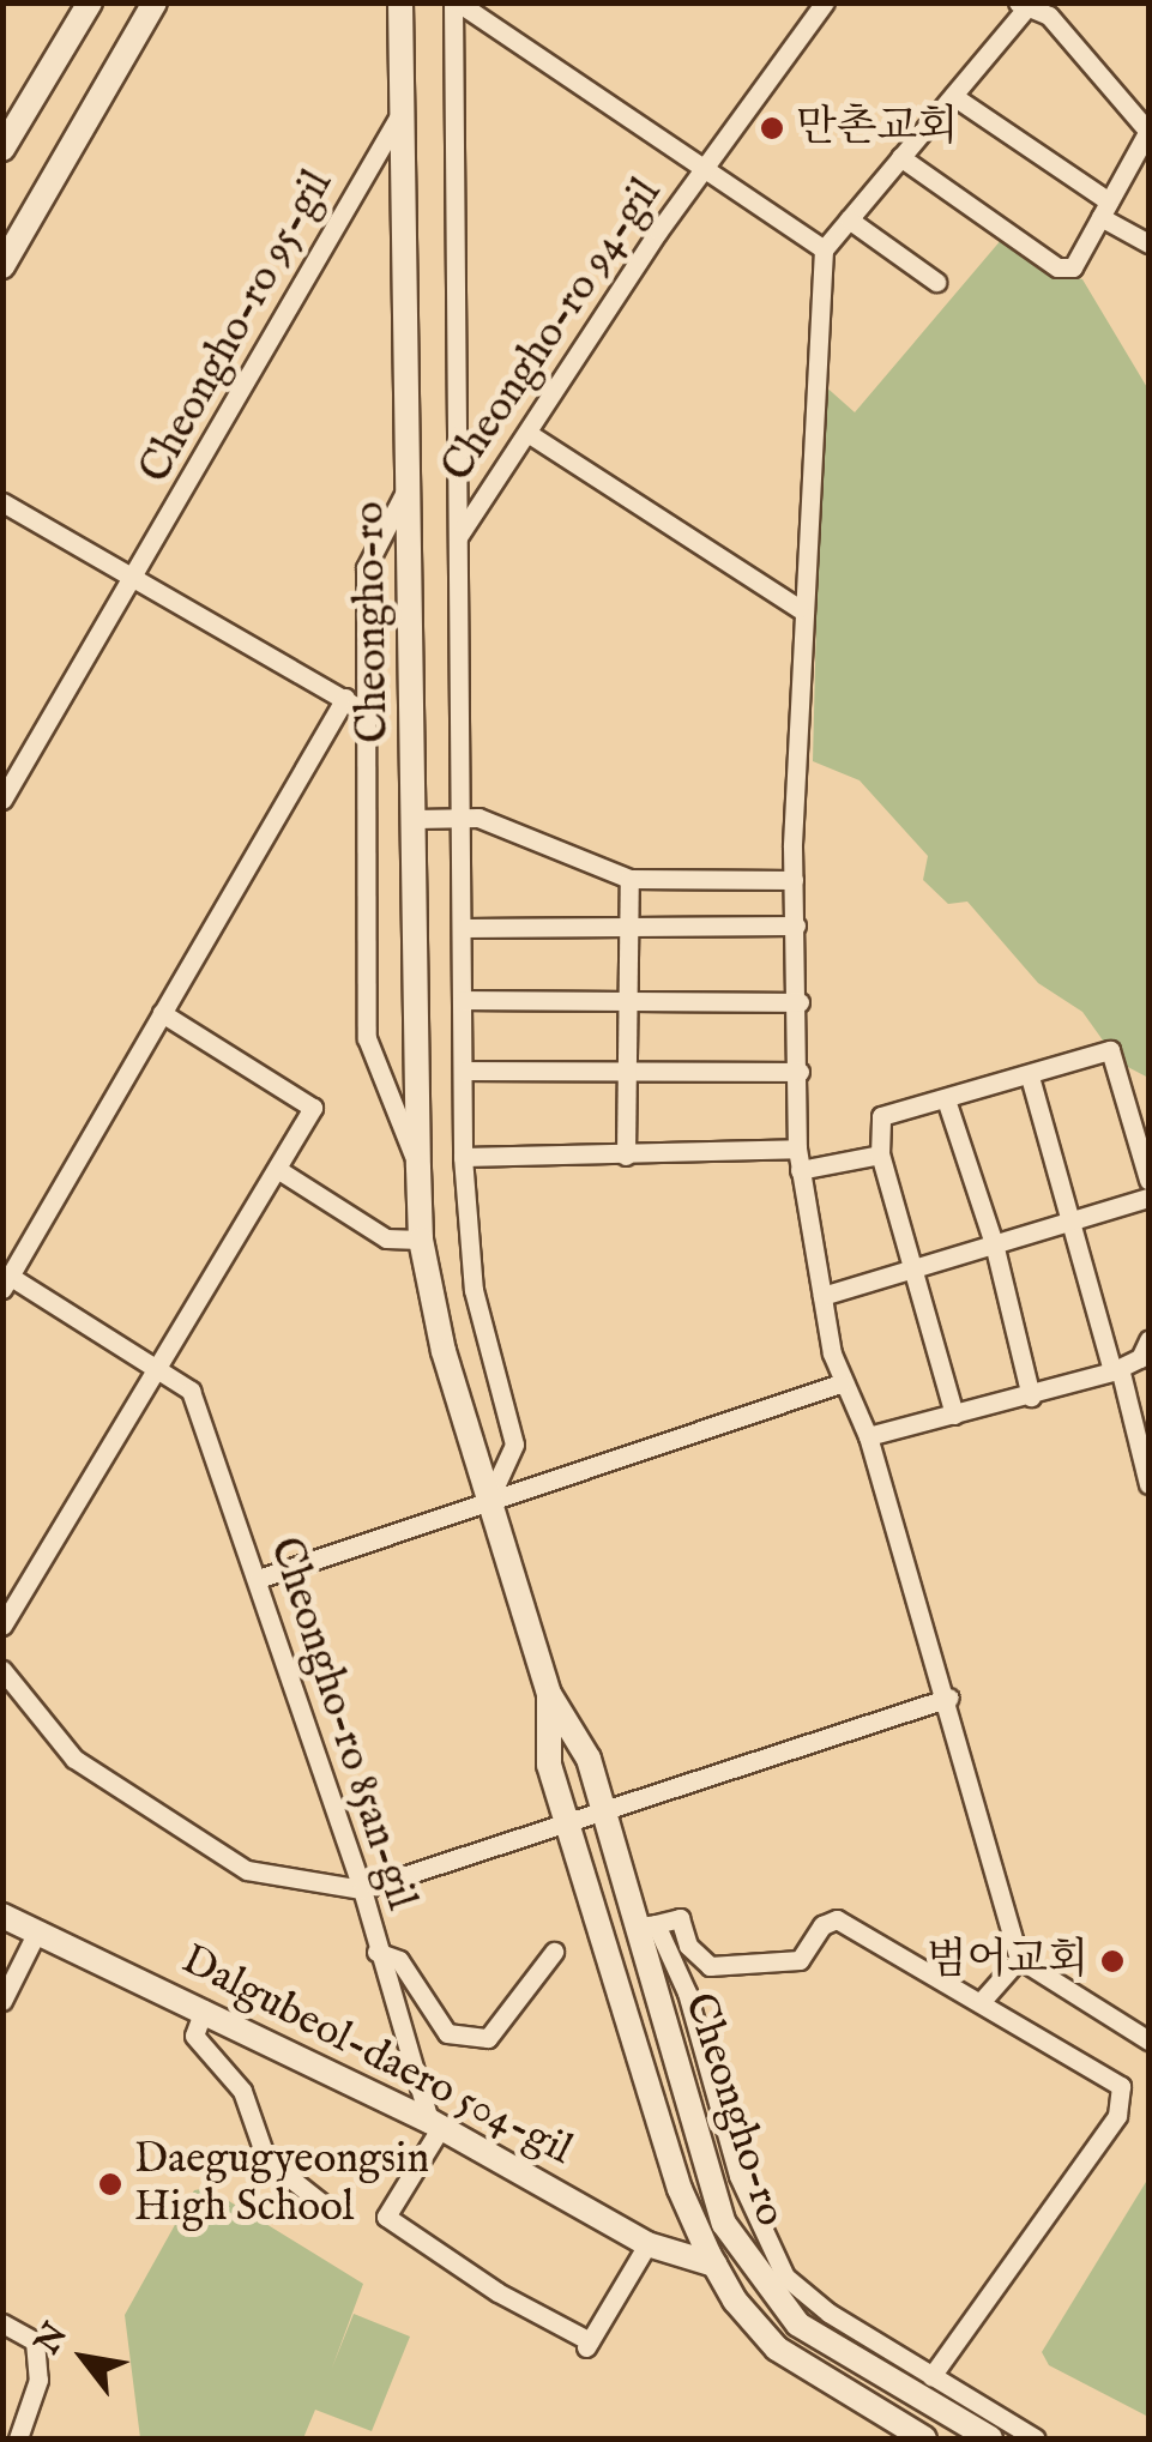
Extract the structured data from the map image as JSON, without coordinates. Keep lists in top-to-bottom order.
{
  "streets": {
    "main road": ["Cheongho-ro", "Dalgubeol-daero 504-gil"],
    "street": ["Cheongho-ro 95-gil", "Cheongho-ro 94-gil", "Cheongho-ro 85an-gil"]
  },
  "crossings": [
    ["Cheongho-ro 95-gil", "Cheongho-ro"],
    ["Cheongho-ro", "Dalgubeol-daero 504-gil"],
    ["Cheongho-ro 85an-gil", "Dalgubeol-daero 504-gil"]
  ],
  "places": ["만촌교회", "범어교회", "Daegugyeongsin High School"],
  "north": "top left"
}
